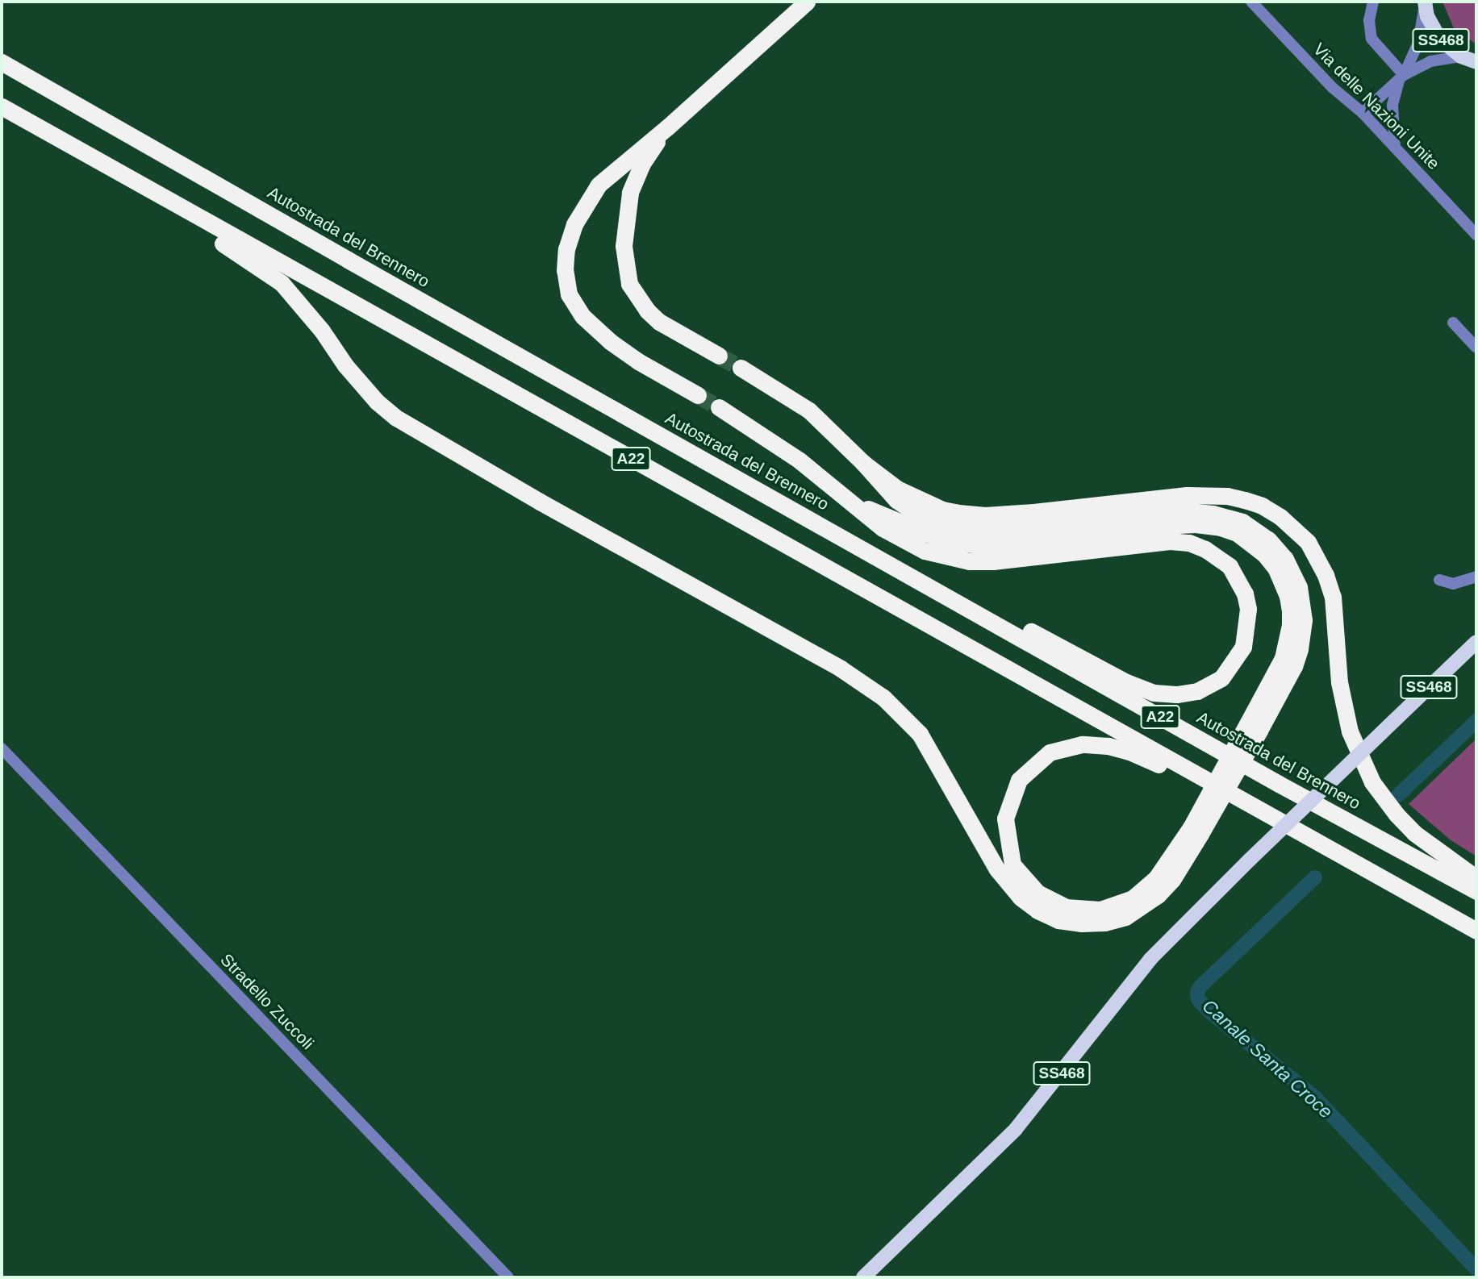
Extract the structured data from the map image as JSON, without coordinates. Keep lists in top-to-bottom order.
{
  "streets": {
    "highway": ["Autostrada del Brennero", "A22"],
    "main road": ["SS468"],
    "street": ["Via delle Nazioni Unite", "Stradello Zuccoli"]
  },
  "water": ["Canale Santa Croce"]
}
